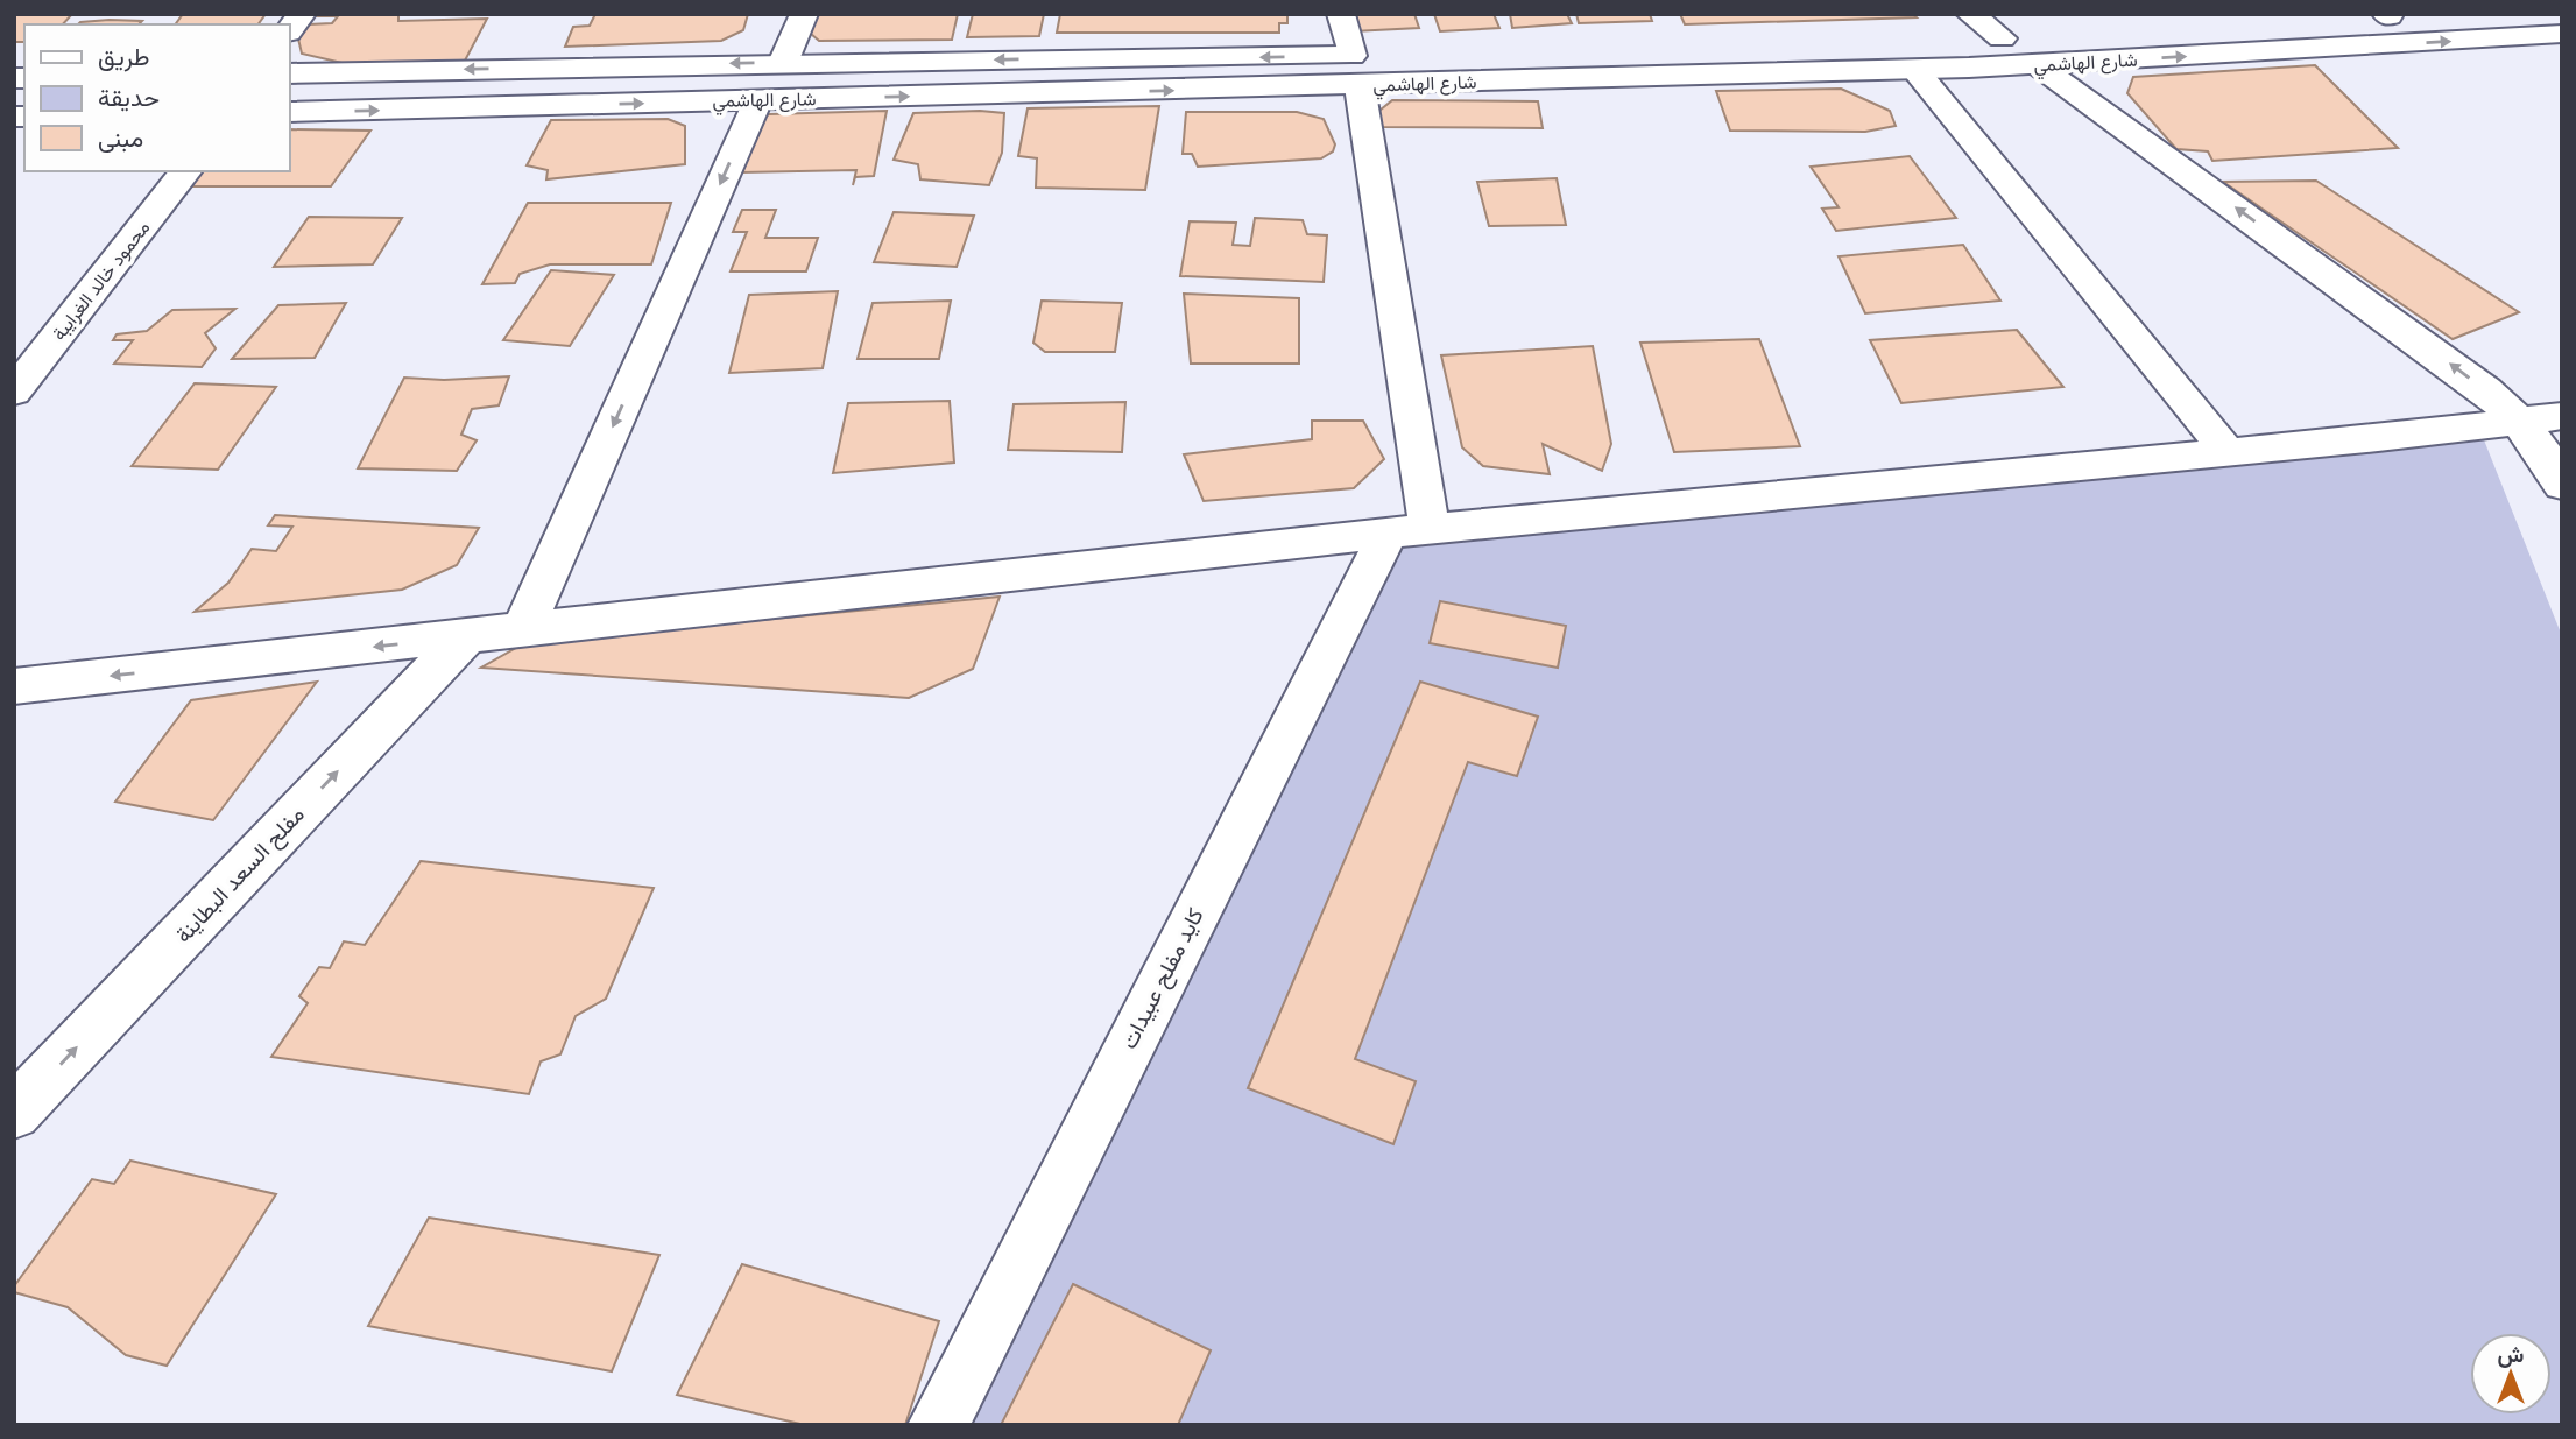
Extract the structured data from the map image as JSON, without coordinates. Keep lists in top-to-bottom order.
{
  "streets": {
    "street": [
      "شارع الهاشمي",
      "محمود خالد الغرايبة",
      "مفلح السعد البطاينة",
      "كايد مفلح عبيدات"
    ]
  },
  "one_way": ["مفلح السعد البطاينة"],
  "legend": ["طريق", "حديقة", "مبنى"],
  "north": "top"
}
